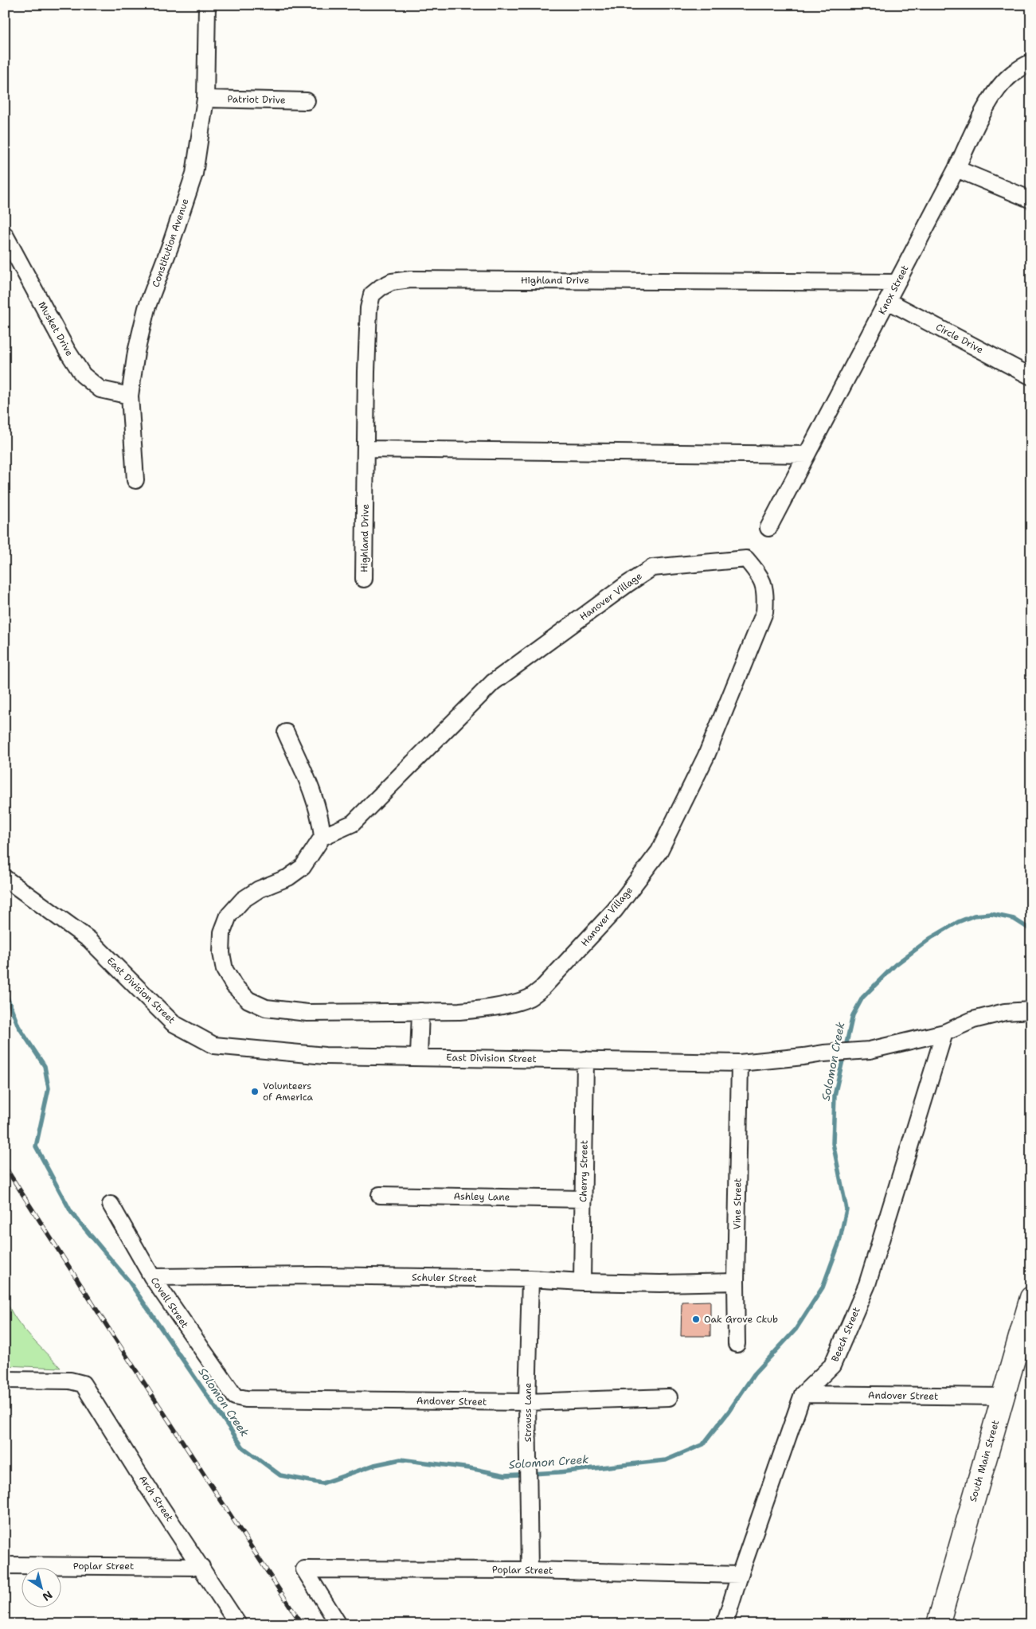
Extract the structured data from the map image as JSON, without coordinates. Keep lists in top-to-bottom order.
{
  "streets": {
    "main road": ["South Main Street"],
    "street": [
      "Patriot Drive",
      "Constitution Avenue",
      "Highland Drive",
      "Knox Street",
      "Musket Drive",
      "Circle Drive",
      "Hanover Village",
      "East Division Street",
      "Cherry Street",
      "Ashley Lane",
      "Vine Street",
      "Schuler Street",
      "Covell Street",
      "Beech Street",
      "Andover Street",
      "Strauss Lane",
      "Arch Street",
      "Poplar Street"
    ]
  },
  "crossings": [
    ["Patriot Drive", "Constitution Avenue"],
    ["Constitution Avenue", "Musket Drive"],
    ["Highland Drive", "Knox Street"],
    ["Knox Street", "Circle Drive"],
    ["East Division Street", "Cherry Street"],
    ["East Division Street", "Vine Street"],
    ["East Division Street", "Beech Street"],
    ["Cherry Street", "Ashley Lane"],
    ["Cherry Street", "Schuler Street"],
    ["Vine Street", "Schuler Street"],
    ["Schuler Street", "Covell Street"],
    ["Schuler Street", "Strauss Lane"],
    ["Covell Street", "Andover Street"],
    ["Beech Street", "Andover Street"],
    ["Beech Street", "Poplar Street"],
    ["Andover Street", "Strauss Lane"],
    ["Andover Street", "South Main Street"],
    ["Strauss Lane", "Poplar Street"],
    ["Arch Street", "Poplar Street"]
  ],
  "water": ["Solomon Creek"],
  "places": ["Volunteers of America", "Oak Grove Ckub"],
  "north": "bottom right"
}
